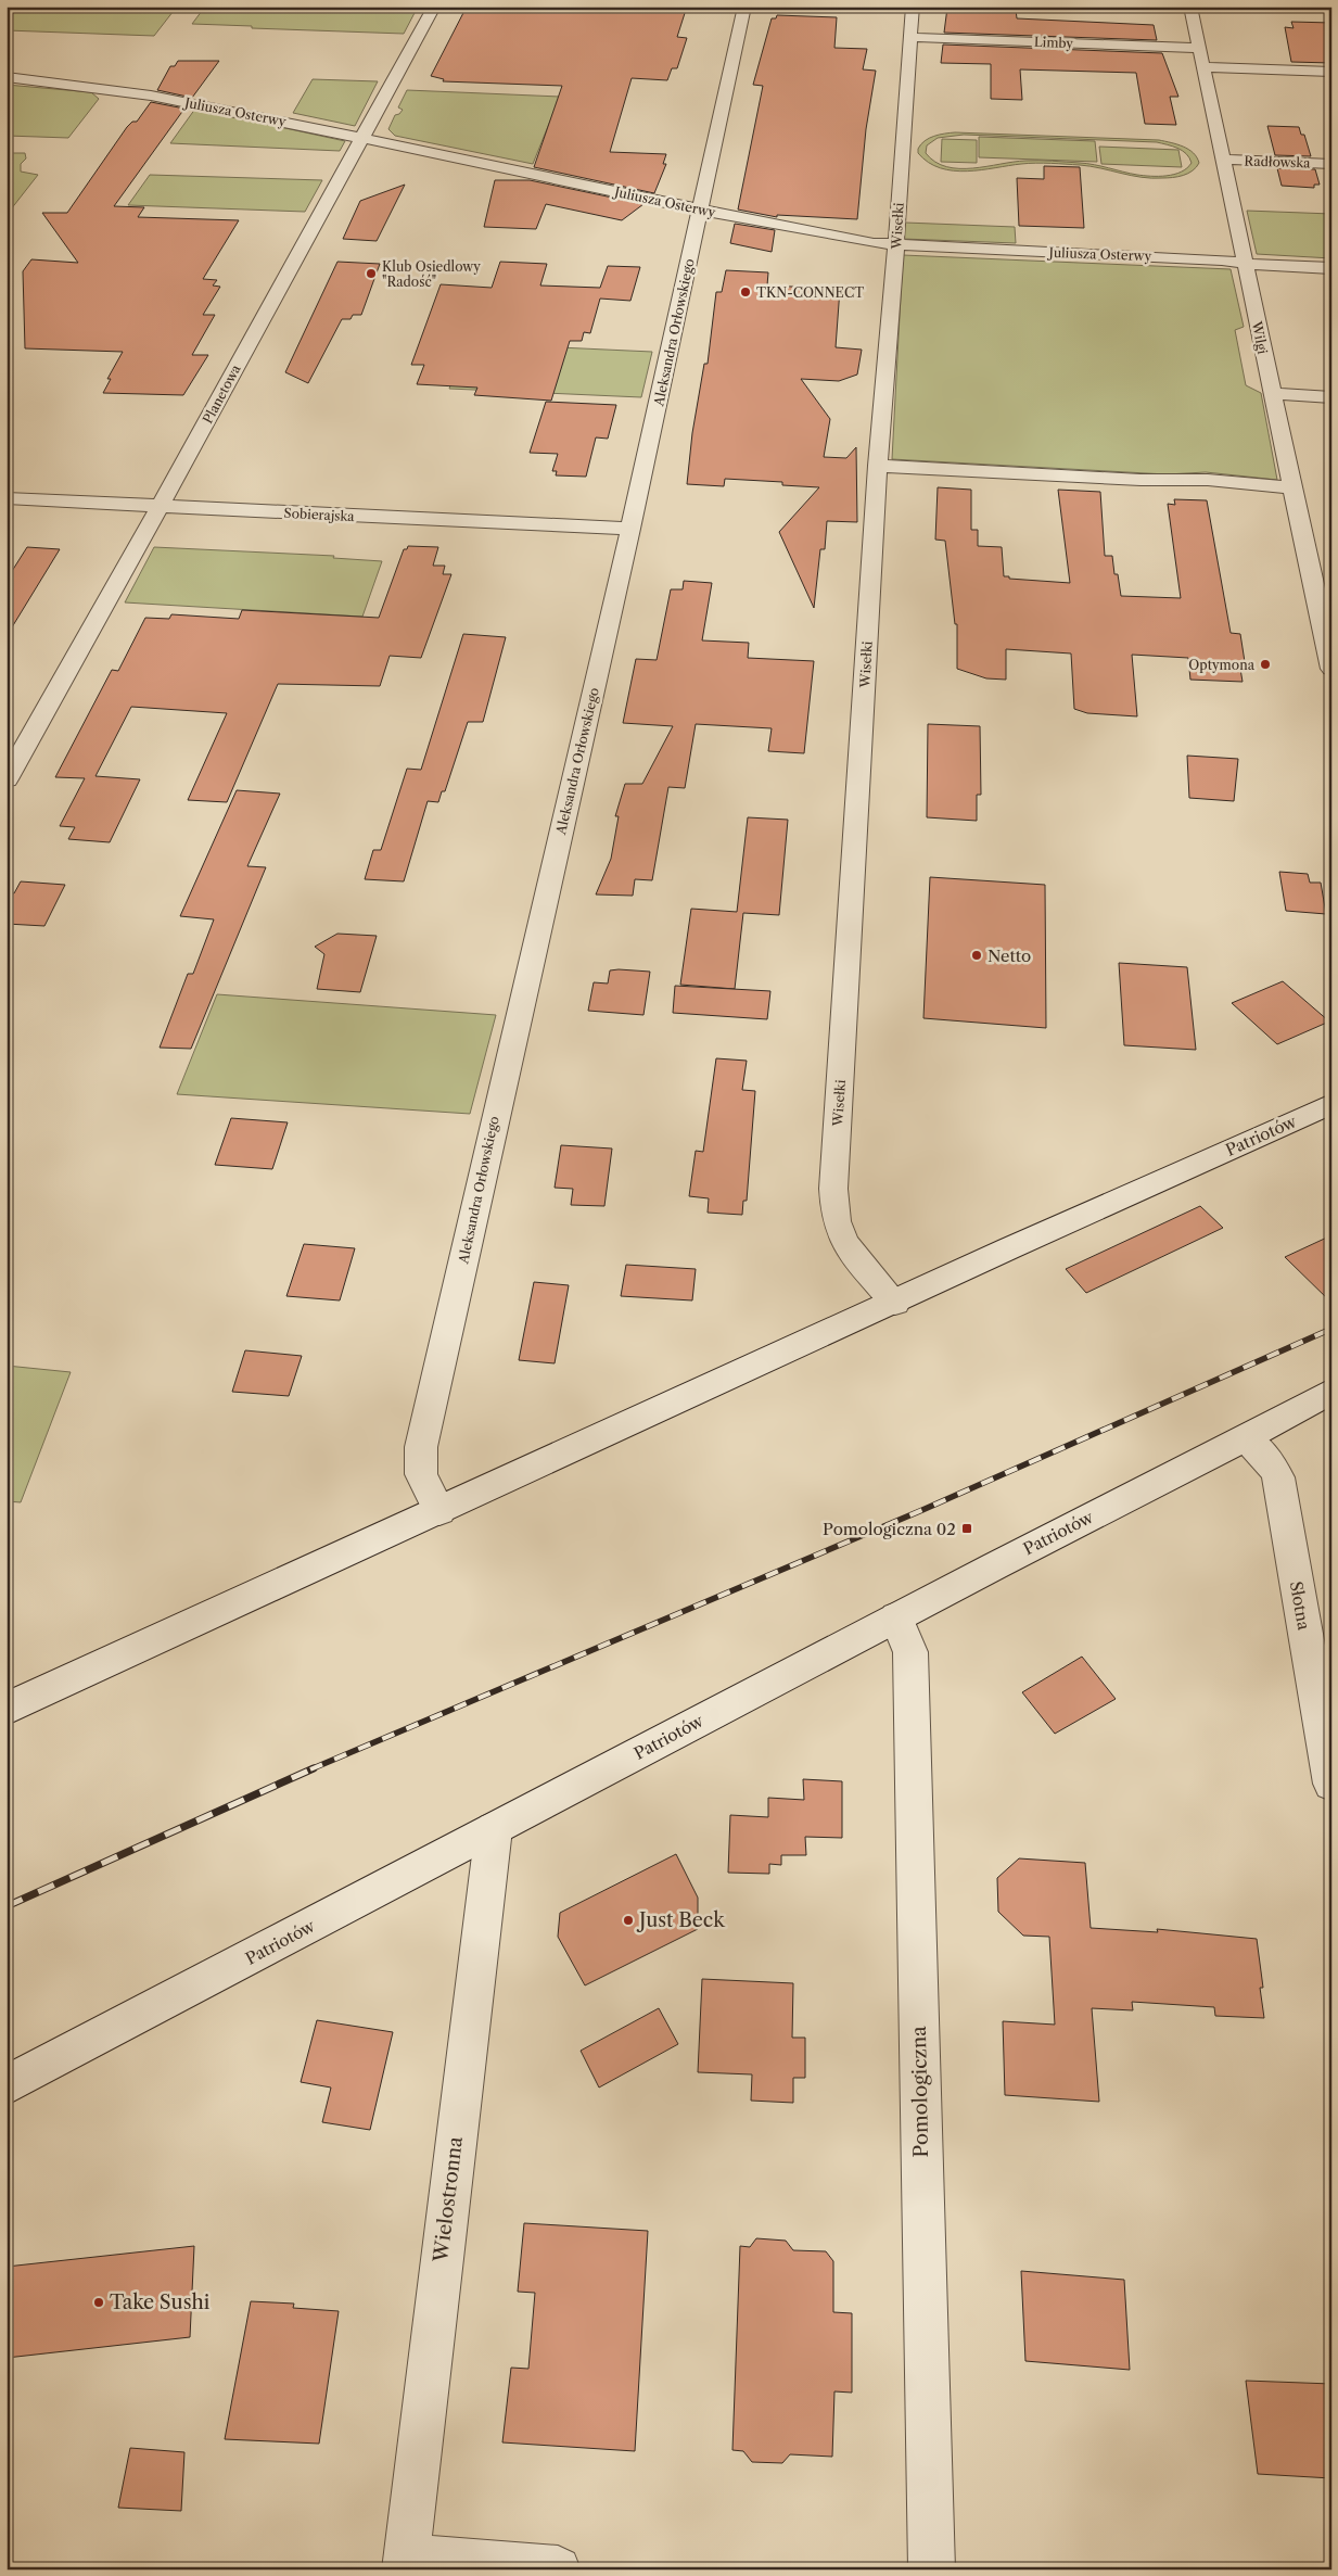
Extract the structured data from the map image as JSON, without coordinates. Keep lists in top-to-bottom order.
{
  "streets": {
    "street": [
      "Limby",
      "Juliusza Osterwy",
      "Radłowska",
      "Wisełki",
      "Aleksandra Orłowskiego",
      "Wilgi",
      "Planetowa",
      "Sobierajska",
      "Patriotów",
      "Słotna",
      "Pomologiczna",
      "Wielostronna"
    ]
  },
  "crossings": [
    ["Limby", "Wisełki"],
    ["Limby", "Wilgi"],
    ["Juliusza Osterwy", "Wisełki"],
    ["Juliusza Osterwy", "Aleksandra Orłowskiego"],
    ["Juliusza Osterwy", "Wilgi"],
    ["Juliusza Osterwy", "Planetowa"],
    ["Radłowska", "Wilgi"],
    ["Wisełki", "Patriotów"],
    ["Aleksandra Orłowskiego", "Sobierajska"],
    ["Aleksandra Orłowskiego", "Patriotów"],
    ["Planetowa", "Sobierajska"],
    ["Patriotów", "Słotna"],
    ["Patriotów", "Pomologiczna"],
    ["Patriotów", "Wielostronna"]
  ],
  "places": {
    "other": [
      "Klub Osiedlowy \"Radość\"",
      "TKN-CONNECT",
      "Optymona",
      "Netto",
      "Just Beck",
      "Take Sushi"
    ],
    "transit": ["Pomologiczna 02"]
  }
}
